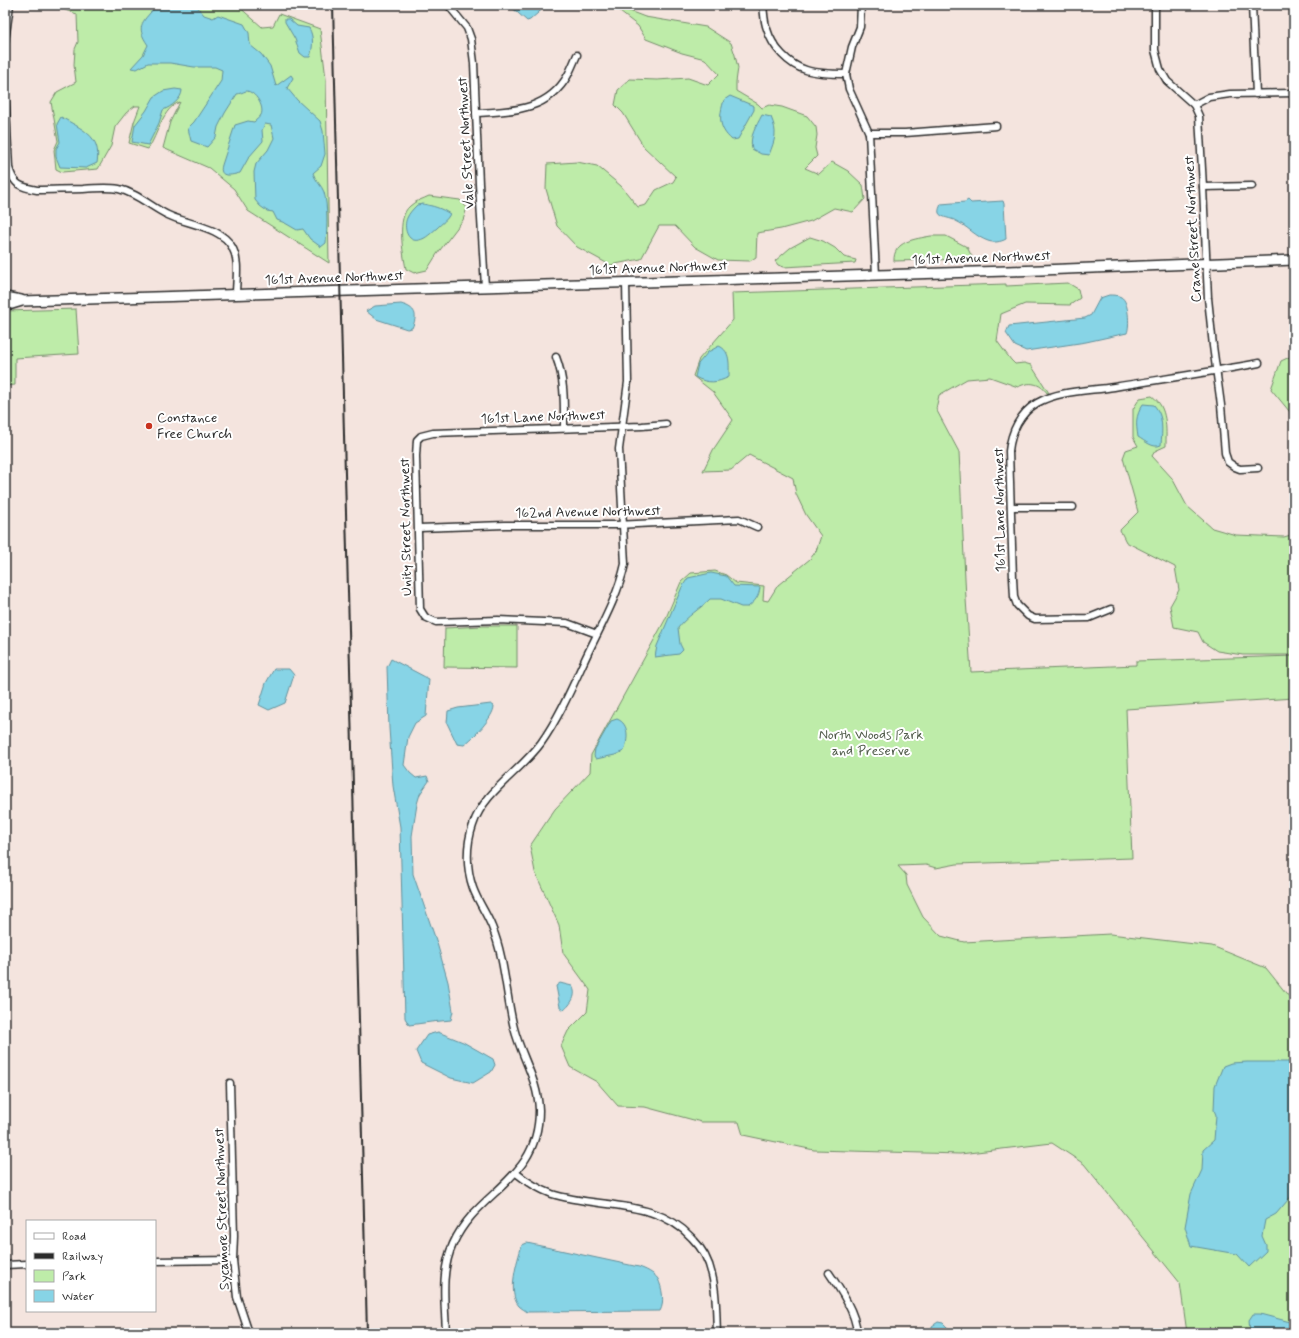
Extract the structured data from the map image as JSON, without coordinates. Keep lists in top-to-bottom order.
{
  "streets": {
    "main road": ["161st Avenue Northwest"],
    "street": [
      "Vale Street Northwest",
      "Crane Street Northwest",
      "161st Lane Northwest",
      "162nd Avenue Northwest",
      "Unity Street Northwest",
      "Sycamore Street Northwest"
    ]
  },
  "crossings": [
    ["Vale Street Northwest", "161st Avenue Northwest"],
    ["Crane Street Northwest", "161st Avenue Northwest"],
    ["Crane Street Northwest", "161st Lane Northwest"],
    ["161st Lane Northwest", "Unity Street Northwest"],
    ["162nd Avenue Northwest", "Unity Street Northwest"]
  ],
  "parks": ["North Woods Park and Preserve"],
  "places": ["Constance Free Church"],
  "legend": [
    "Road",
    "Railway",
    "Park",
    "Water"
  ]
}
